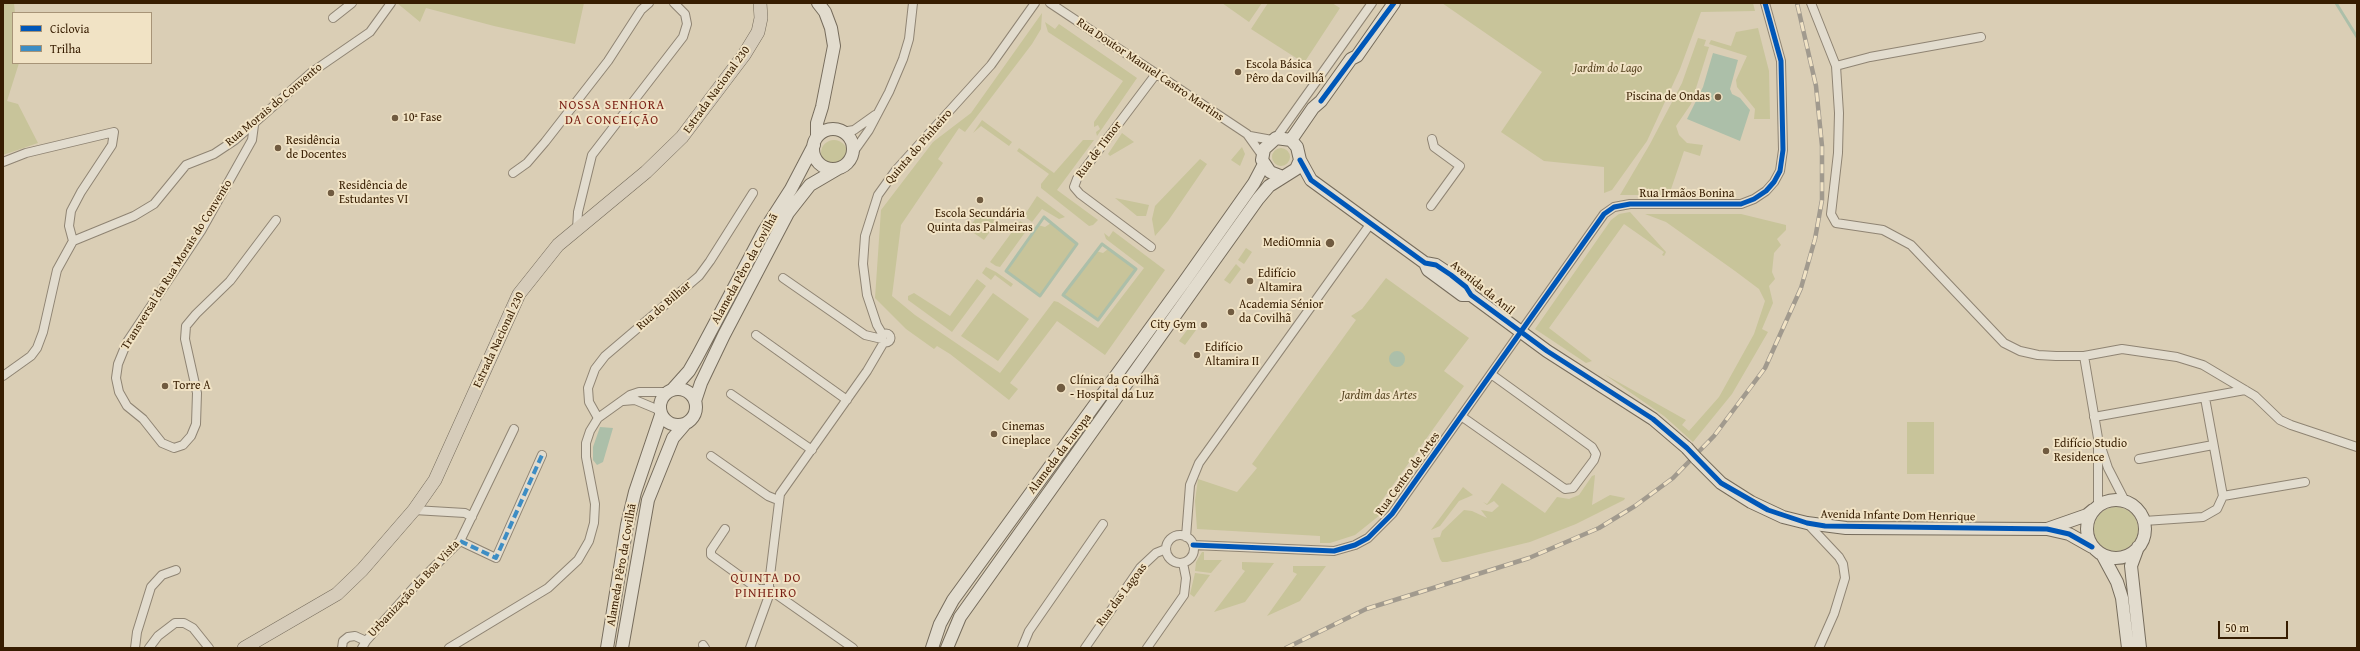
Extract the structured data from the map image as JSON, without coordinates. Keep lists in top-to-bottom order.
{
  "streets": {
    "main road": [
      "Estrada Nacional 230",
      "Alameda Pêro da Covilhã",
      "Avenida da Anil",
      "Alameda da Europa",
      "Avenida Infante Dom Henrique"
    ],
    "street": [
      "Rua Doutor Manuel Castro Martins",
      "Rua Morais do Convento",
      "Quinta do Pinheiro",
      "Rua de Timor",
      "Rua Irmãos Bonina",
      "Transversal da Rua Morais do Convento",
      "Rua do Bilhar",
      "Rua Centro de Artes",
      "Urbanização da Boa Vista",
      "Rua das Lagoas"
    ]
  },
  "crossings": [
    ["Rua Doutor Manuel Castro Martins", "Rua de Timor"],
    ["Rua Doutor Manuel Castro Martins", "Avenida da Anil"],
    ["Rua Doutor Manuel Castro Martins", "Alameda da Europa"],
    ["Rua Morais do Convento", "Transversal da Rua Morais do Convento"],
    ["Rua Irmãos Bonina", "Avenida da Anil"],
    ["Rua Irmãos Bonina", "Rua Centro de Artes"],
    ["Avenida da Anil", "Alameda da Europa"],
    ["Avenida da Anil", "Rua Centro de Artes"],
    ["Avenida da Anil", "Avenida Infante Dom Henrique"],
    ["Rua Centro de Artes", "Rua das Lagoas"]
  ],
  "districts": ["NOSSA SENHORA DA CONCEIÇÃO", "QUINTA DO PINHEIRO"],
  "parks": ["Jardim do Lago", "Jardim das Artes"],
  "places": [
    "Escola Básica Pêro da Covilhã",
    "Piscina de Ondas",
    "10ª Fase",
    "Residência de Docentes",
    "Residência de Estudantes VI",
    "Escola Secundária Quinta das Palmeiras",
    "MediOmnia",
    "Edifício Altamira",
    "Academia Sénior da Covilhã",
    "City Gym",
    "Edifício Altamira II",
    "Torre A",
    "Clínica da Covilhã - Hospital da Luz",
    "Cinemas Cineplace",
    "Edifício Studio Residence"
  ],
  "legend": ["Ciclovia", "Trilha"],
  "scale_bar": "50 m"
}
